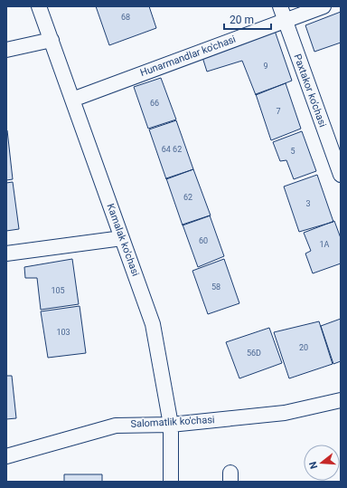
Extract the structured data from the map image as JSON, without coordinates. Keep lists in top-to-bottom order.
{
  "streets": {
    "street": [
      "Hunarmandlar ko'chasi",
      "Paxtakor ko'chasi",
      "Kamalak ko'chasi",
      "Salomatlik ko'chasi"
    ]
  },
  "crossings": [
    ["Hunarmandlar ko'chasi", "Paxtakor ko'chasi"],
    ["Hunarmandlar ko'chasi", "Kamalak ko'chasi"],
    ["Kamalak ko'chasi", "Salomatlik ko'chasi"]
  ],
  "house_numbers": [
    "68",
    "9",
    "66",
    "7",
    "64 62",
    "5",
    "62",
    "3",
    "60",
    "1A",
    "58",
    "105",
    "103",
    "20",
    "56D"
  ],
  "scale_bar": "20 m",
  "north": "left"
}
